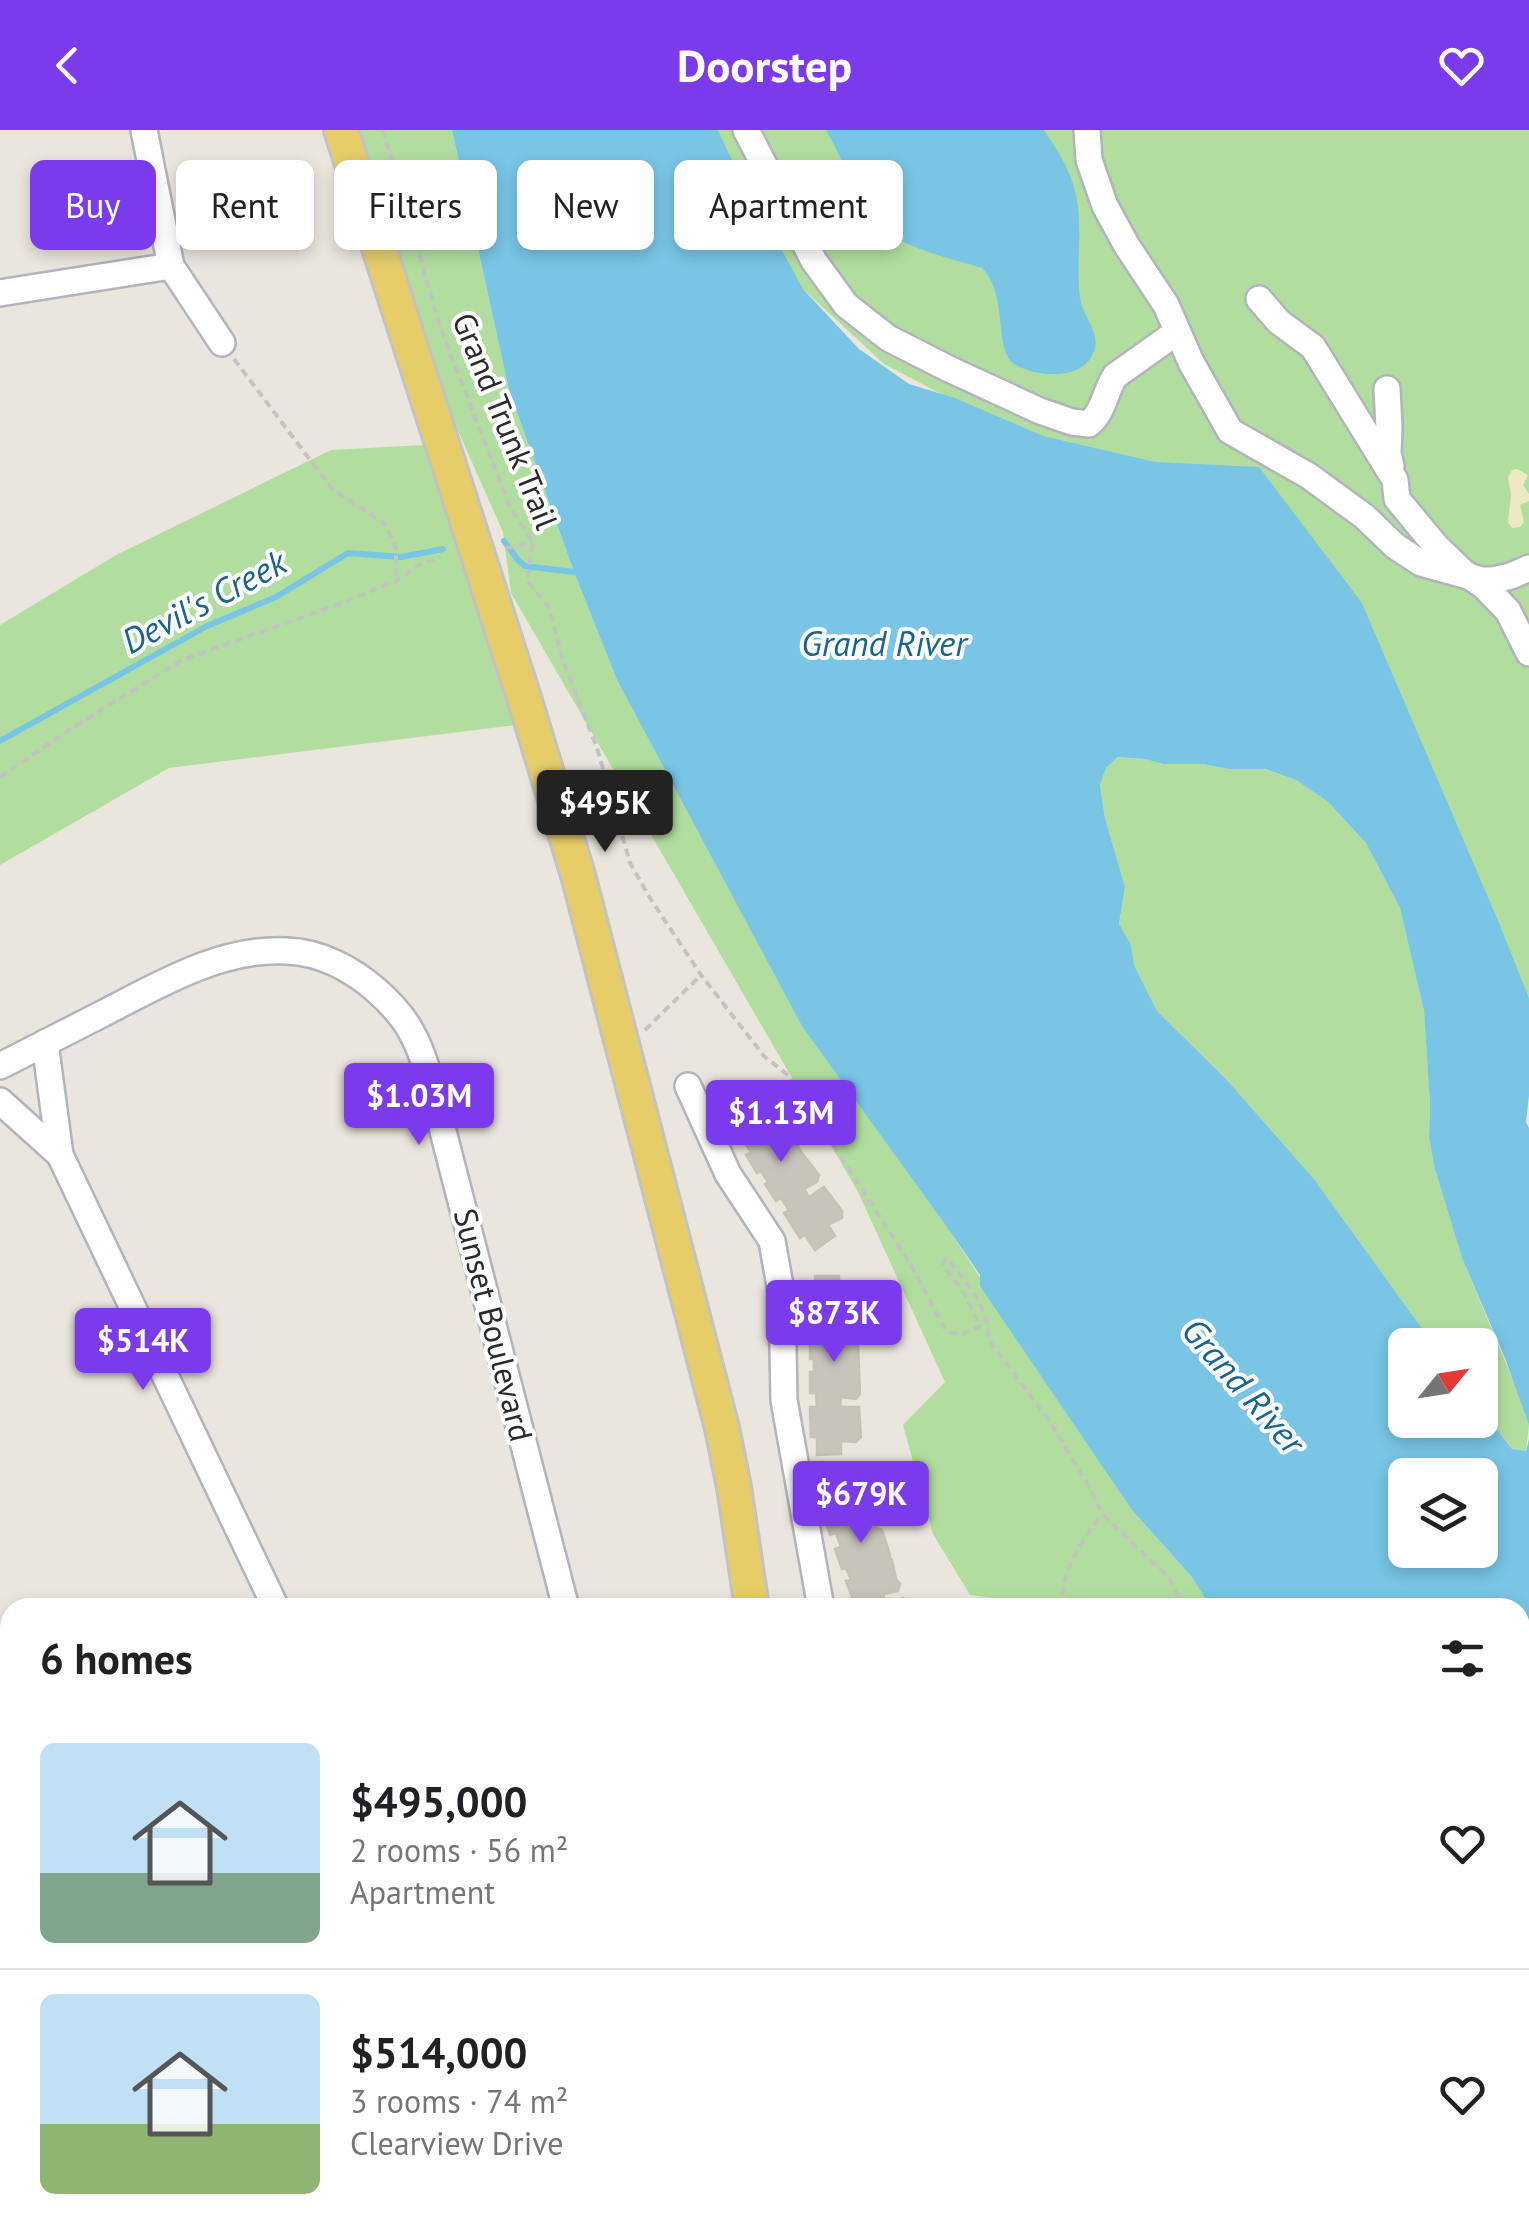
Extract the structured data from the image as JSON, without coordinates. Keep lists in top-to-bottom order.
{
  "streets": {
    "street": ["Sunset Boulevard"],
    "path": ["Grand Trunk Trail"]
  },
  "water": ["Devil's Creek", "Grand River"],
  "north": "top right",
  "page": {
    "header": "Doorstep",
    "chip": [
      "Buy",
      "Rent",
      "Filters",
      "New",
      "Apartment"
    ],
    "price": [
      "$495K",
      "$1.03M",
      "$1.13M",
      "$873K",
      "$514K",
      "$679K"
    ],
    "heading": "6 homes",
    "list": [
      {
        "name": "$495,000",
        "note": "2 rooms · 56 m² · Apartment"
      },
      {
        "name": "$514,000",
        "note": "3 rooms · 74 m² · Clearview Drive"
      }
    ]
  }
}
